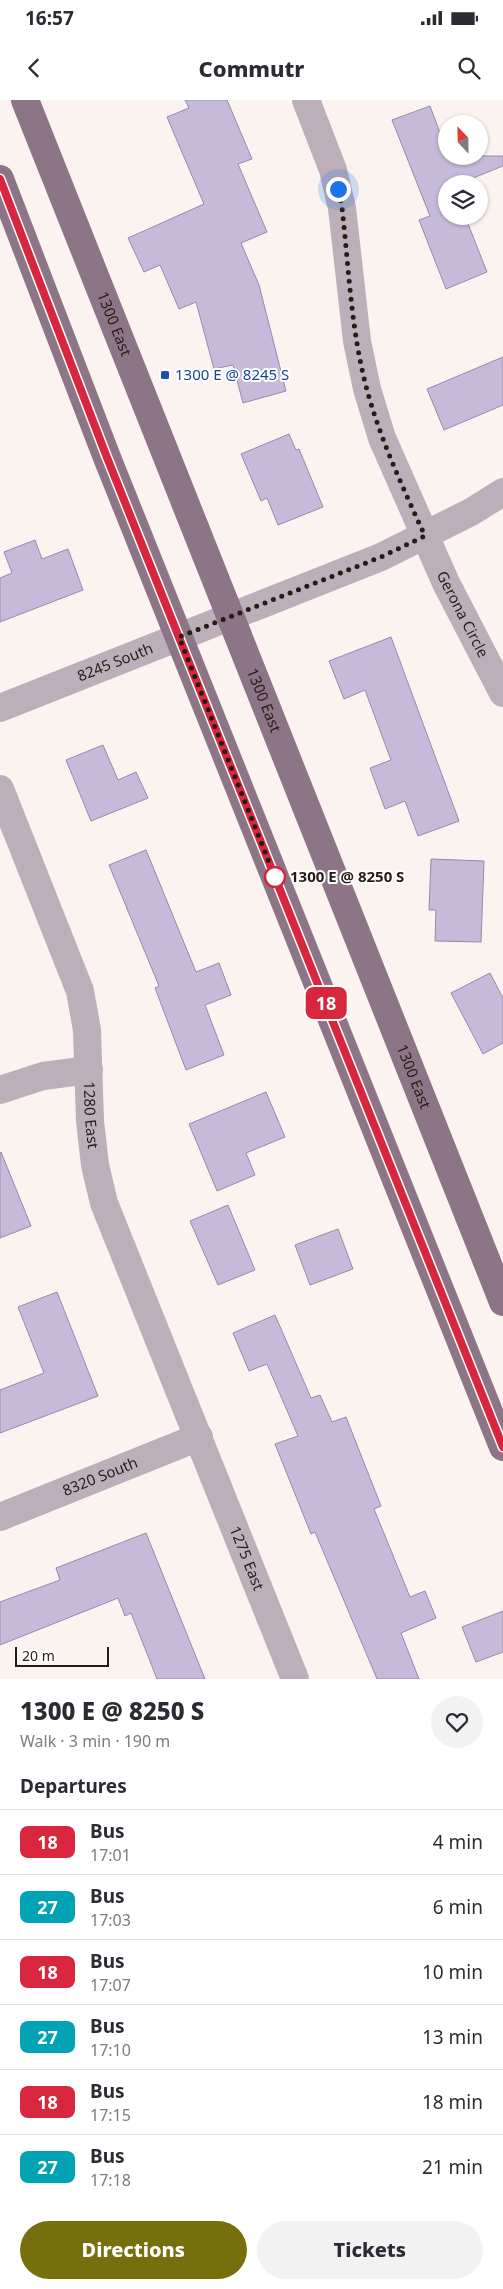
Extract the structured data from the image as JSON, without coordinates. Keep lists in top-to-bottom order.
{
  "streets": {
    "main road": ["1300 East"],
    "street": [
      "Gerona Circle",
      "8245 South",
      "1280 East",
      "8320 South",
      "1275 East"
    ]
  },
  "crossings": [
    ["1300 East", "8245 South"],
    ["Gerona Circle", "8245 South"],
    ["1280 East", "8320 South"],
    ["1280 East", "1275 East"],
    ["8320 South", "1275 East"]
  ],
  "places": {
    "transit": ["1300 E @ 8245 S"],
    "other": ["1300 E @ 8250 S"]
  },
  "lines": ["bus line 18"],
  "scale_bar": "20 m",
  "north": "top",
  "page": {
    "status": "16:57",
    "header": "Commutr",
    "on_map": "18",
    "scale": "20 m",
    "heading": [
      ["1300 E @ 8250 S", "Walk · 3 min · 190 m"],
      "Departures"
    ],
    "list": [
      {
        "mark": "18",
        "name": "Bus",
        "note": "17:01",
        "value": "4 min"
      },
      {
        "mark": "27",
        "name": "Bus",
        "note": "17:03",
        "value": "6 min"
      },
      {
        "mark": "18",
        "name": "Bus",
        "note": "17:07",
        "value": "10 min"
      },
      {
        "mark": "27",
        "name": "Bus",
        "note": "17:10",
        "value": "13 min"
      },
      {
        "mark": "18",
        "name": "Bus",
        "note": "17:15",
        "value": "18 min"
      },
      {
        "mark": "27",
        "name": "Bus",
        "note": "17:18",
        "value": "21 min"
      }
    ],
    "buttons": ["Directions", "Tickets"]
  }
}
